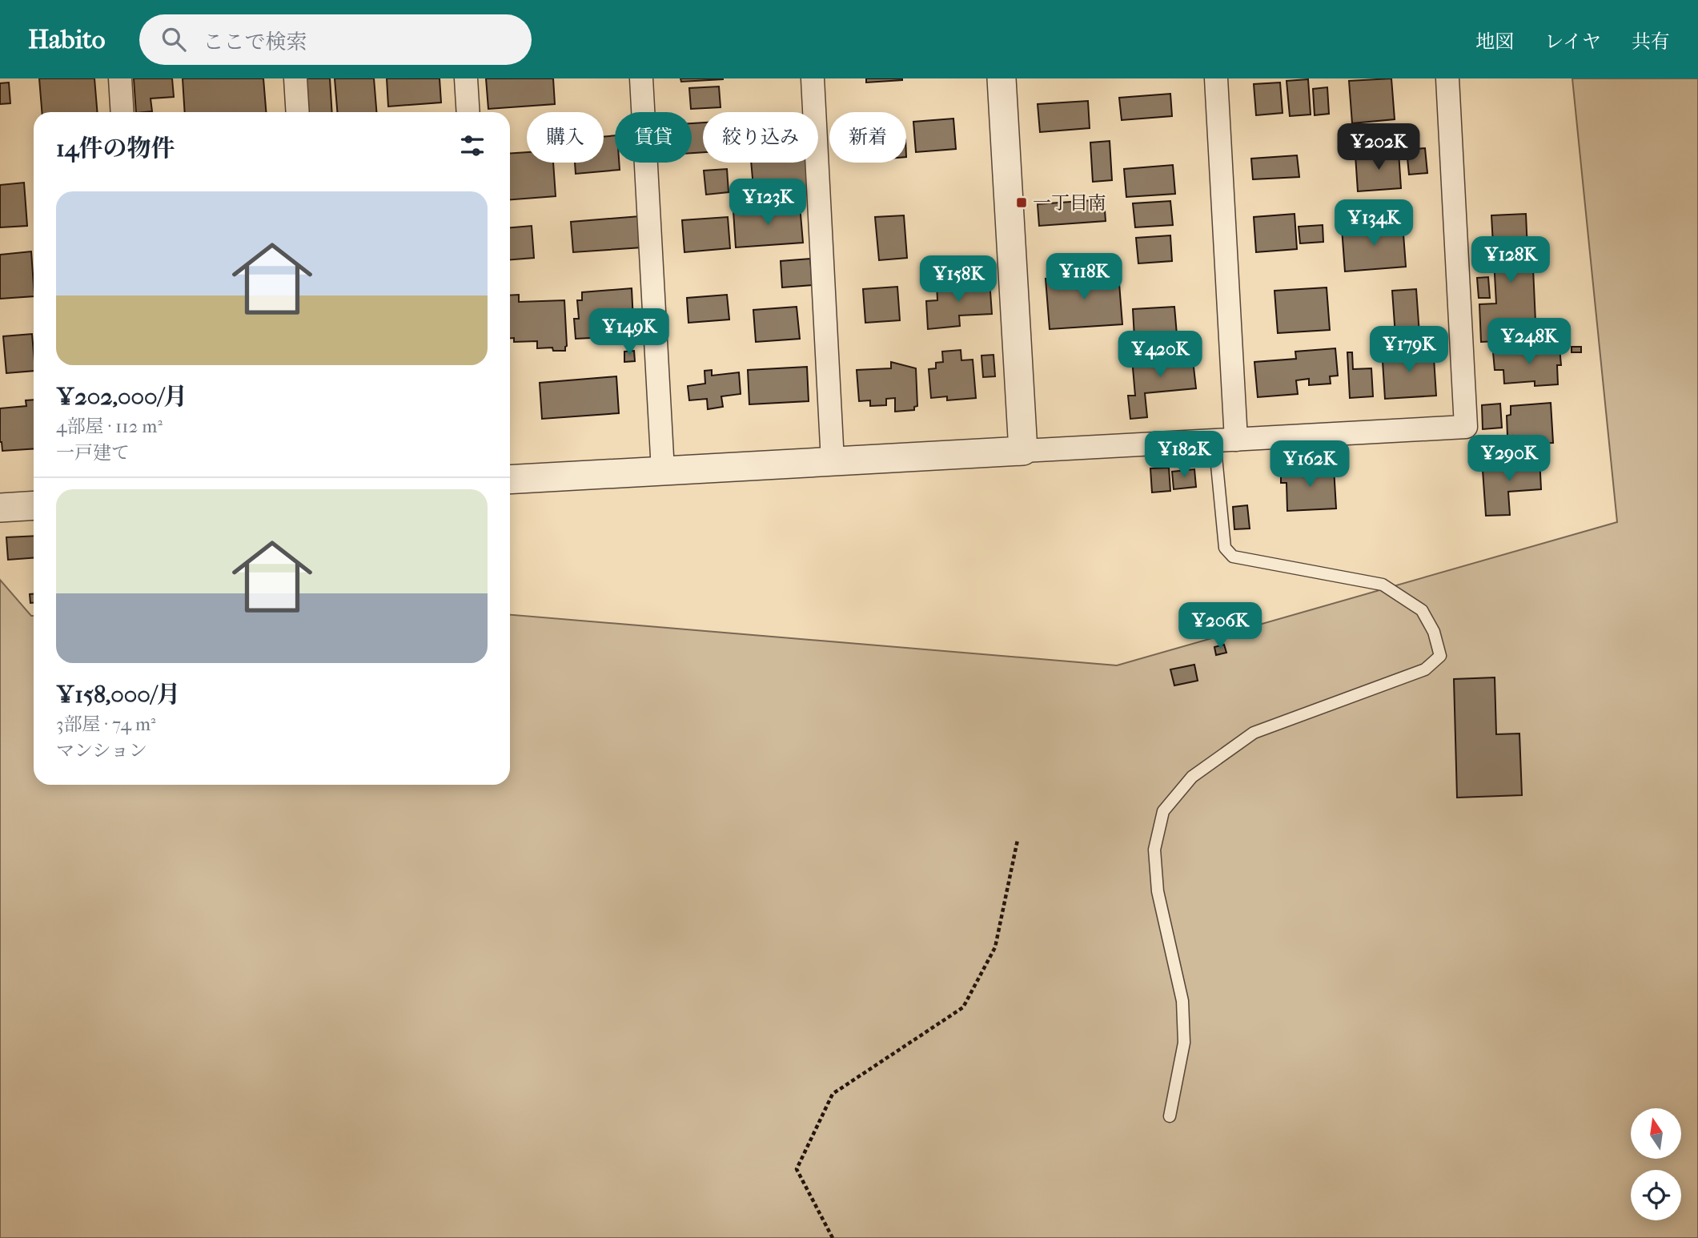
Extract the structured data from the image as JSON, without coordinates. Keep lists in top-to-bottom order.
{
  "places": {
    "transit": ["一丁目南"]
  },
  "north": "top",
  "page": {
    "header": "Habito",
    "search": "ここで検索",
    "nav": ["地図", "レイヤ", "共有"],
    "chip": [
      "購入",
      "賃貸",
      "絞り込み",
      "新着"
    ],
    "heading": "14件の物件",
    "price": [
      "¥202K",
      "¥123K",
      "¥134K",
      "¥128K",
      "¥118K",
      "¥158K",
      "¥149K",
      "¥248K",
      "¥179K",
      "¥420K",
      "¥182K",
      "¥290K",
      "¥162K",
      "¥206K"
    ],
    "list": [
      {
        "name": "¥202,000/月",
        "note": "4部屋 · 112 m² · 一戸建て"
      },
      {
        "name": "¥158,000/月",
        "note": "3部屋 · 74 m² · マンション"
      }
    ]
  }
}
